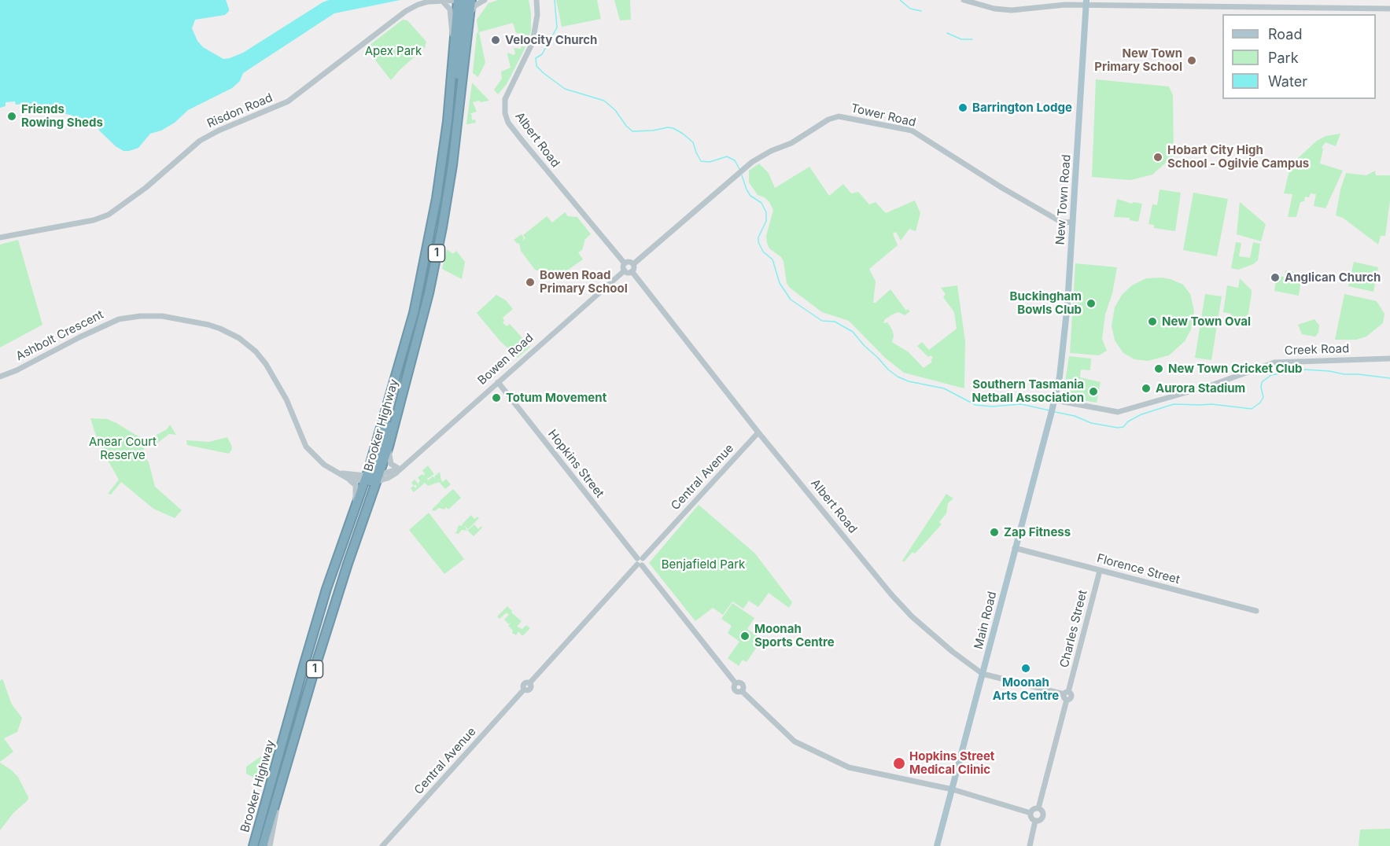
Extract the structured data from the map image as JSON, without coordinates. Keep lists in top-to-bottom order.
{
  "streets": {
    "highway": ["1", "Brooker Highway"],
    "main road": ["New Town Road", "Main Road"],
    "street": [
      "Risdon Road",
      "Tower Road",
      "Albert Road",
      "Ashbolt Crescent",
      "Creek Road",
      "Bowen Road",
      "Hopkins Street",
      "Central Avenue",
      "Florence Street",
      "Charles Street"
    ]
  },
  "crossings": [
    ["Risdon Road", "Brooker Highway"],
    ["Tower Road", "Albert Road"],
    ["Tower Road", "New Town Road"],
    ["Tower Road", "Bowen Road"],
    ["Albert Road", "Bowen Road"],
    ["Albert Road", "Central Avenue"],
    ["Albert Road", "Main Road"],
    ["Albert Road", "Charles Street"],
    ["New Town Road", "Creek Road"],
    ["New Town Road", "Main Road"],
    ["Ashbolt Crescent", "Bowen Road"],
    ["Ashbolt Crescent", "Brooker Highway"],
    ["Creek Road", "Main Road"],
    ["Bowen Road", "Brooker Highway"],
    ["Bowen Road", "Hopkins Street"],
    ["Hopkins Street", "Central Avenue"],
    ["Hopkins Street", "Main Road"],
    ["Florence Street", "Main Road"],
    ["Florence Street", "Charles Street"]
  ],
  "parks": ["Apex Park", "Anear Court Reserve", "Benjafield Park"],
  "places": [
    "Velocity Church",
    "New Town Primary School",
    "Barrington Lodge",
    "Friends Rowing Sheds",
    "Hobart City High School - Ogilvie Campus",
    "Anglican Church",
    "Bowen Road Primary School",
    "Buckingham Bowls Club",
    "New Town Oval",
    "New Town Cricket Club",
    "Aurora Stadium",
    "Southern Tasmania Netball Association",
    "Totum Movement",
    "Zap Fitness",
    "Moonah Sports Centre",
    "Moonah Arts Centre",
    "Hopkins Street Medical Clinic"
  ],
  "legend": ["Road", "Park", "Water"]
}
